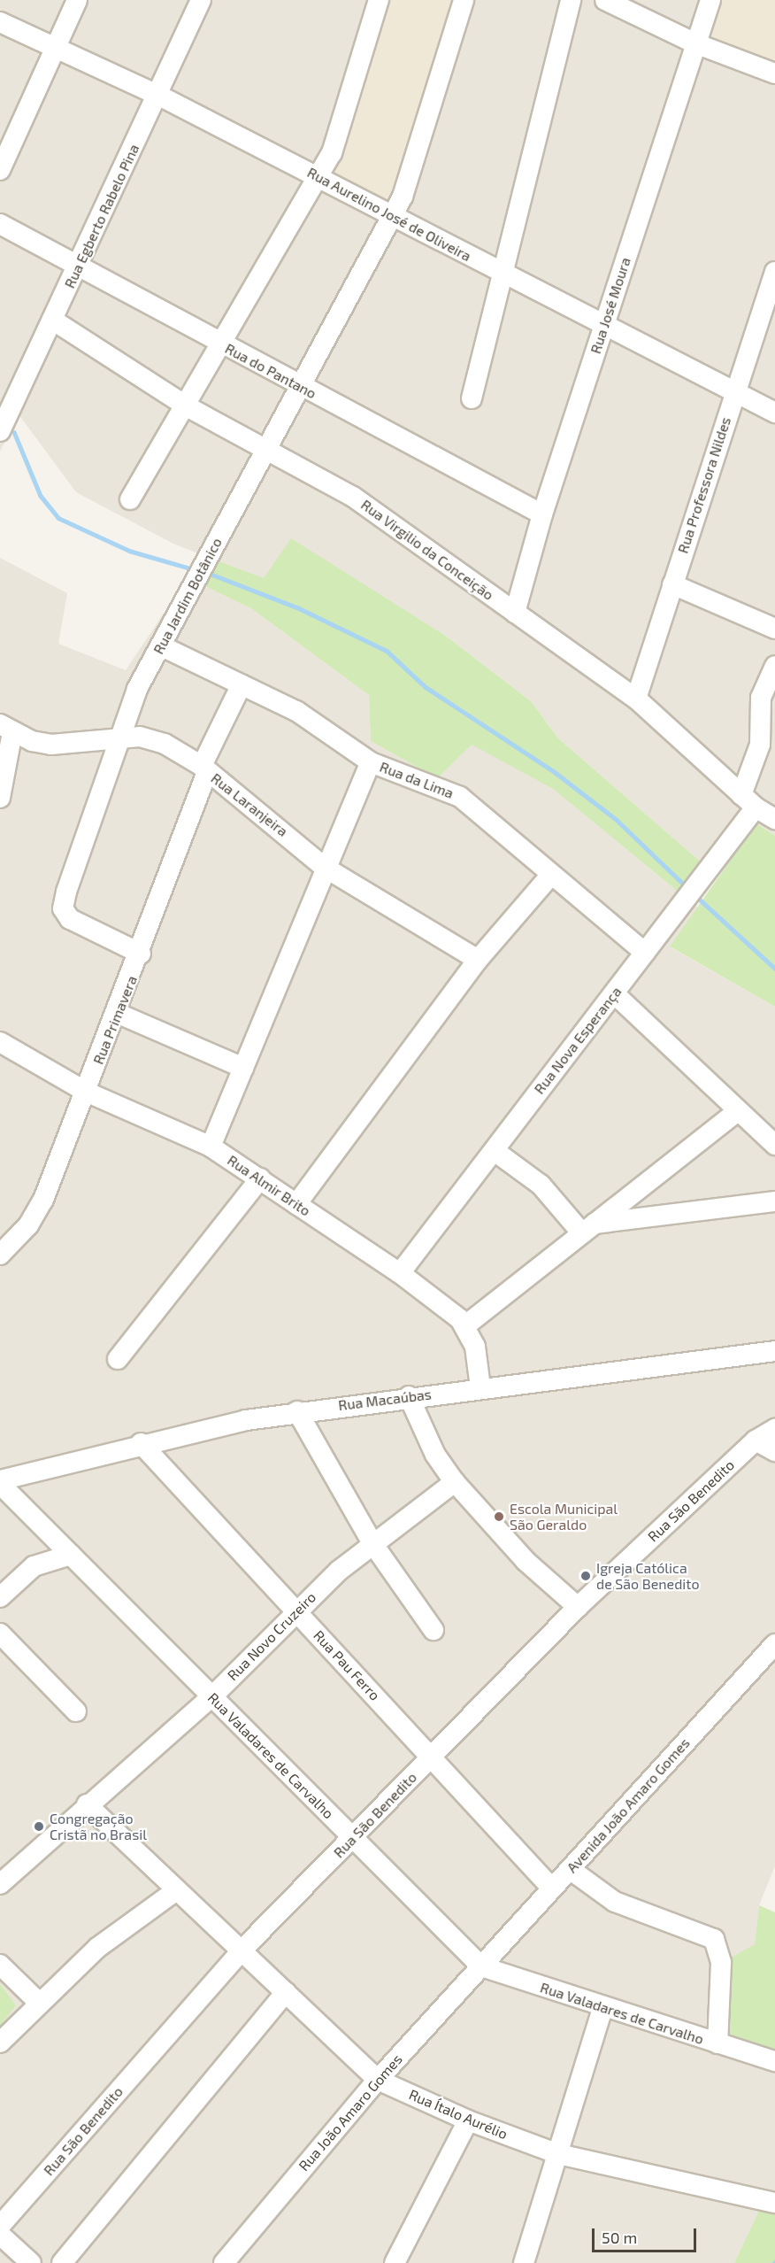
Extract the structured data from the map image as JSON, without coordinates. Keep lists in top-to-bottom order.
{
  "streets": {
    "street": [
      "Rua Aurelino José de Oliveira",
      "Rua Egberto Rabelo Pina",
      "Rua José Moura",
      "Rua do Pantano",
      "Rua Professora Nildes",
      "Rua Virgilio da Conceição",
      "Rua Jardim Botânico",
      "Rua da Lima",
      "Rua Laranjeira",
      "Rua Primavera",
      "Rua Nova Esperança",
      "Rua Almir Brito",
      "Rua Macaúbas",
      "Rua São Benedito",
      "Rua Novo Cruzeiro",
      "Rua Pau Ferro",
      "Rua Valadares de Carvalho",
      "Avenida João Amaro Gomes",
      "Rua João Amaro Gomes",
      "Rua Ítalo Aurélio"
    ]
  },
  "crossings": [
    ["Rua Aurelino José de Oliveira", "Rua Egberto Rabelo Pina"],
    ["Rua Aurelino José de Oliveira", "Rua José Moura"],
    ["Rua Aurelino José de Oliveira", "Rua Professora Nildes"],
    ["Rua Aurelino José de Oliveira", "Rua Jardim Botânico"],
    ["Rua Egberto Rabelo Pina", "Rua do Pantano"],
    ["Rua Egberto Rabelo Pina", "Rua Virgilio da Conceição"],
    ["Rua José Moura", "Rua do Pantano"],
    ["Rua José Moura", "Rua Virgilio da Conceição"],
    ["Rua do Pantano", "Rua Jardim Botânico"],
    ["Rua Professora Nildes", "Rua Virgilio da Conceição"],
    ["Rua Virgilio da Conceição", "Rua Jardim Botânico"],
    ["Rua Virgilio da Conceição", "Rua Nova Esperança"],
    ["Rua Jardim Botânico", "Rua da Lima"],
    ["Rua Jardim Botânico", "Rua Laranjeira"],
    ["Rua Jardim Botânico", "Rua Primavera"],
    ["Rua da Lima", "Rua Primavera"],
    ["Rua da Lima", "Rua Nova Esperança"],
    ["Rua Laranjeira", "Rua Primavera"],
    ["Rua Primavera", "Rua Almir Brito"],
    ["Rua Nova Esperança", "Rua Almir Brito"],
    ["Rua Almir Brito", "Rua Macaúbas"],
    ["Rua Macaúbas", "Rua Pau Ferro"],
    ["Rua Macaúbas", "Rua Valadares de Carvalho"],
    ["Rua São Benedito", "Rua Pau Ferro"],
    ["Rua São Benedito", "Rua Valadares de Carvalho"],
    ["Rua São Benedito", "Rua Ítalo Aurélio"],
    ["Rua Novo Cruzeiro", "Rua Pau Ferro"],
    ["Rua Novo Cruzeiro", "Rua Valadares de Carvalho"],
    ["Rua Novo Cruzeiro", "Rua Ítalo Aurélio"],
    ["Rua Pau Ferro", "Avenida João Amaro Gomes"],
    ["Rua Valadares de Carvalho", "Avenida João Amaro Gomes"],
    ["Rua Valadares de Carvalho", "Rua João Amaro Gomes"],
    ["Avenida João Amaro Gomes", "Rua João Amaro Gomes"],
    ["Rua João Amaro Gomes", "Rua Ítalo Aurélio"]
  ],
  "places": ["Escola Municipal São Geraldo", "Igreja Católica de São Benedito", "Congregação Cristã no Brasil"],
  "scale_bar": "50 m"
}
